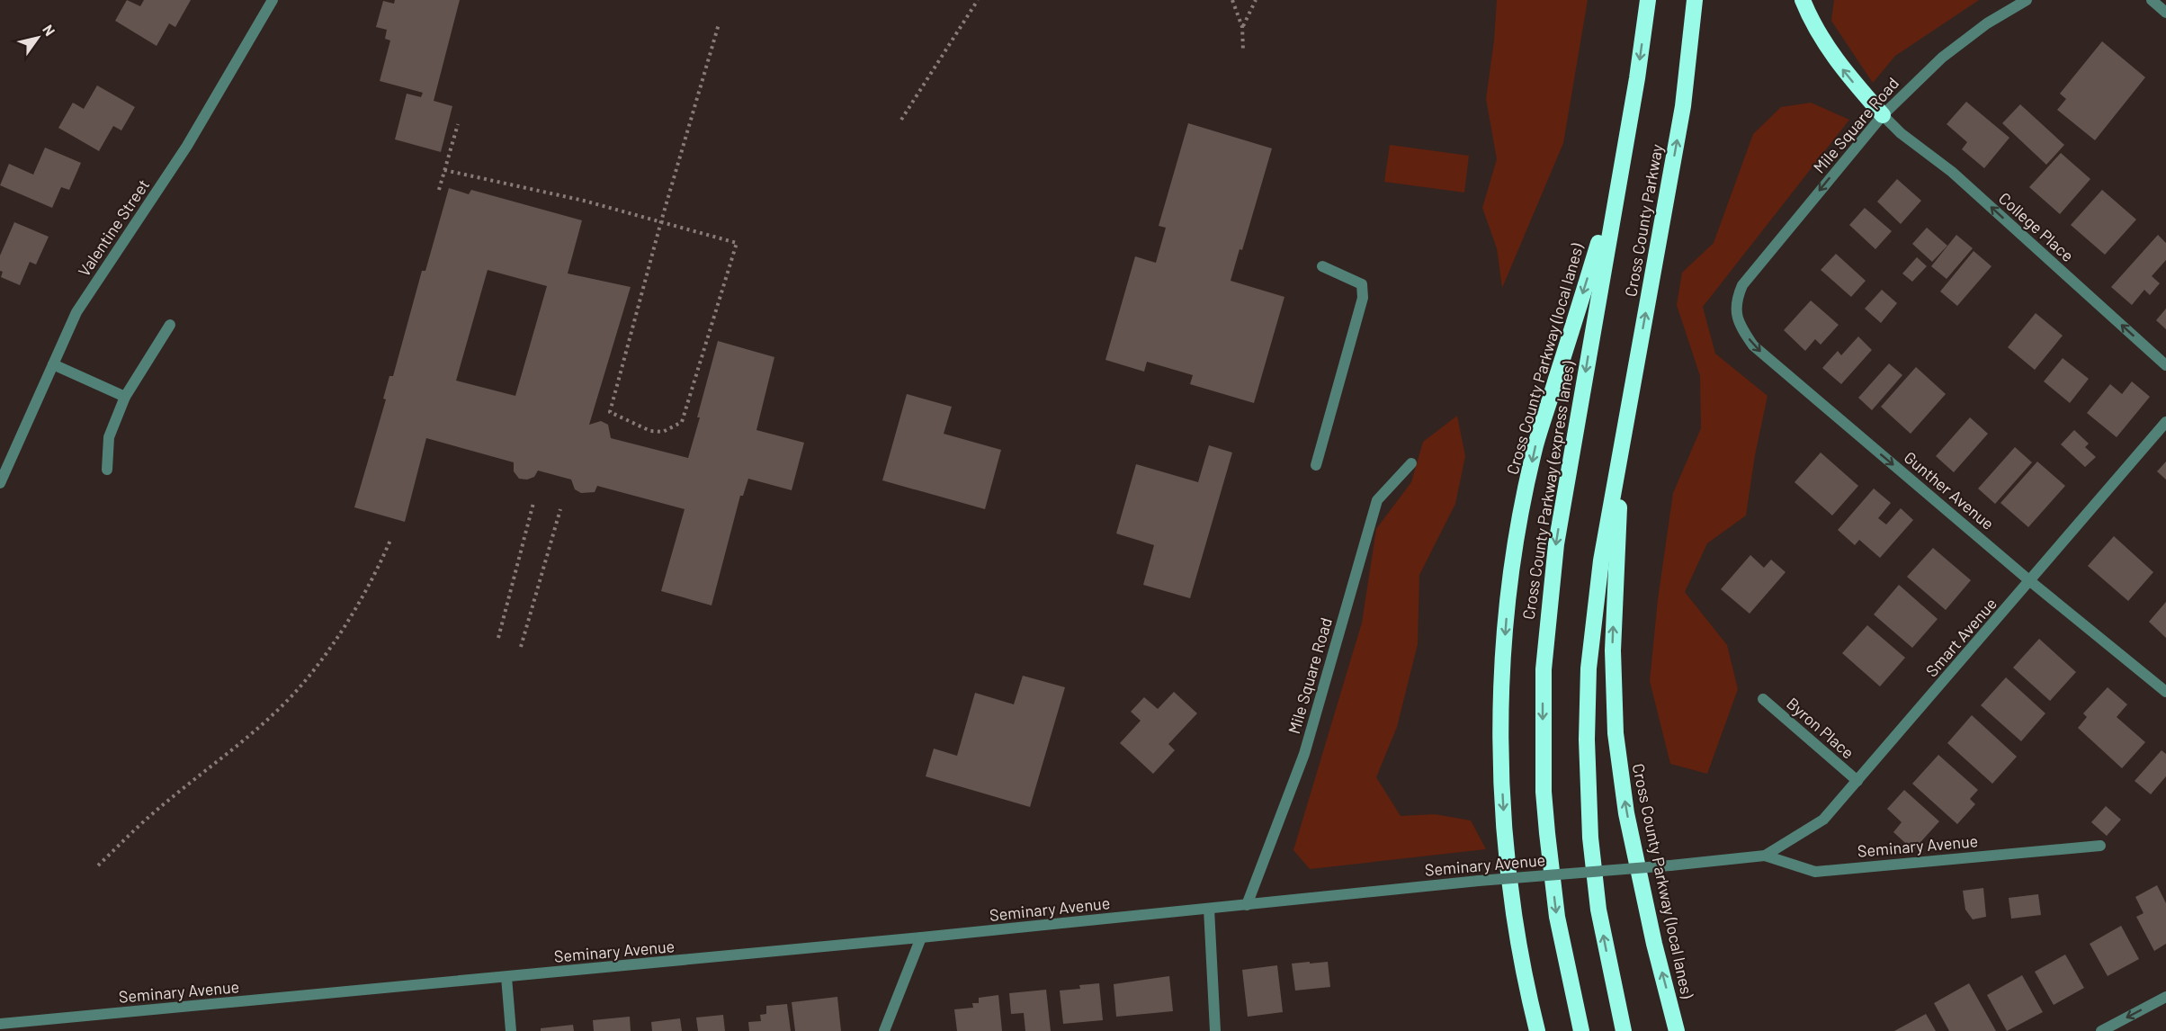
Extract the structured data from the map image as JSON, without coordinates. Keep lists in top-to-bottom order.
{
  "streets": {
    "highway": ["Cross County Parkway", "Cross County Parkway (local lanes)", "Cross County Parkway (express lanes)"],
    "street": [
      "Mile Square Road",
      "College Place",
      "Valentine Street",
      "Gunther Avenue",
      "Smart Avenue",
      "Byron Place",
      "Seminary Avenue"
    ]
  },
  "crossings": [
    ["Mile Square Road", "College Place"],
    ["Mile Square Road", "Gunther Avenue"],
    ["Mile Square Road", "Seminary Avenue"],
    ["Cross County Parkway", "Cross County Parkway (local lanes)"],
    ["Cross County Parkway", "Cross County Parkway (express lanes)"],
    ["Cross County Parkway (local lanes)", "Cross County Parkway (express lanes)"],
    ["Gunther Avenue", "Smart Avenue"],
    ["Smart Avenue", "Byron Place"],
    ["Smart Avenue", "Seminary Avenue"]
  ],
  "one_way": ["College Place", "Gunther Avenue"],
  "north": "top right"
}
